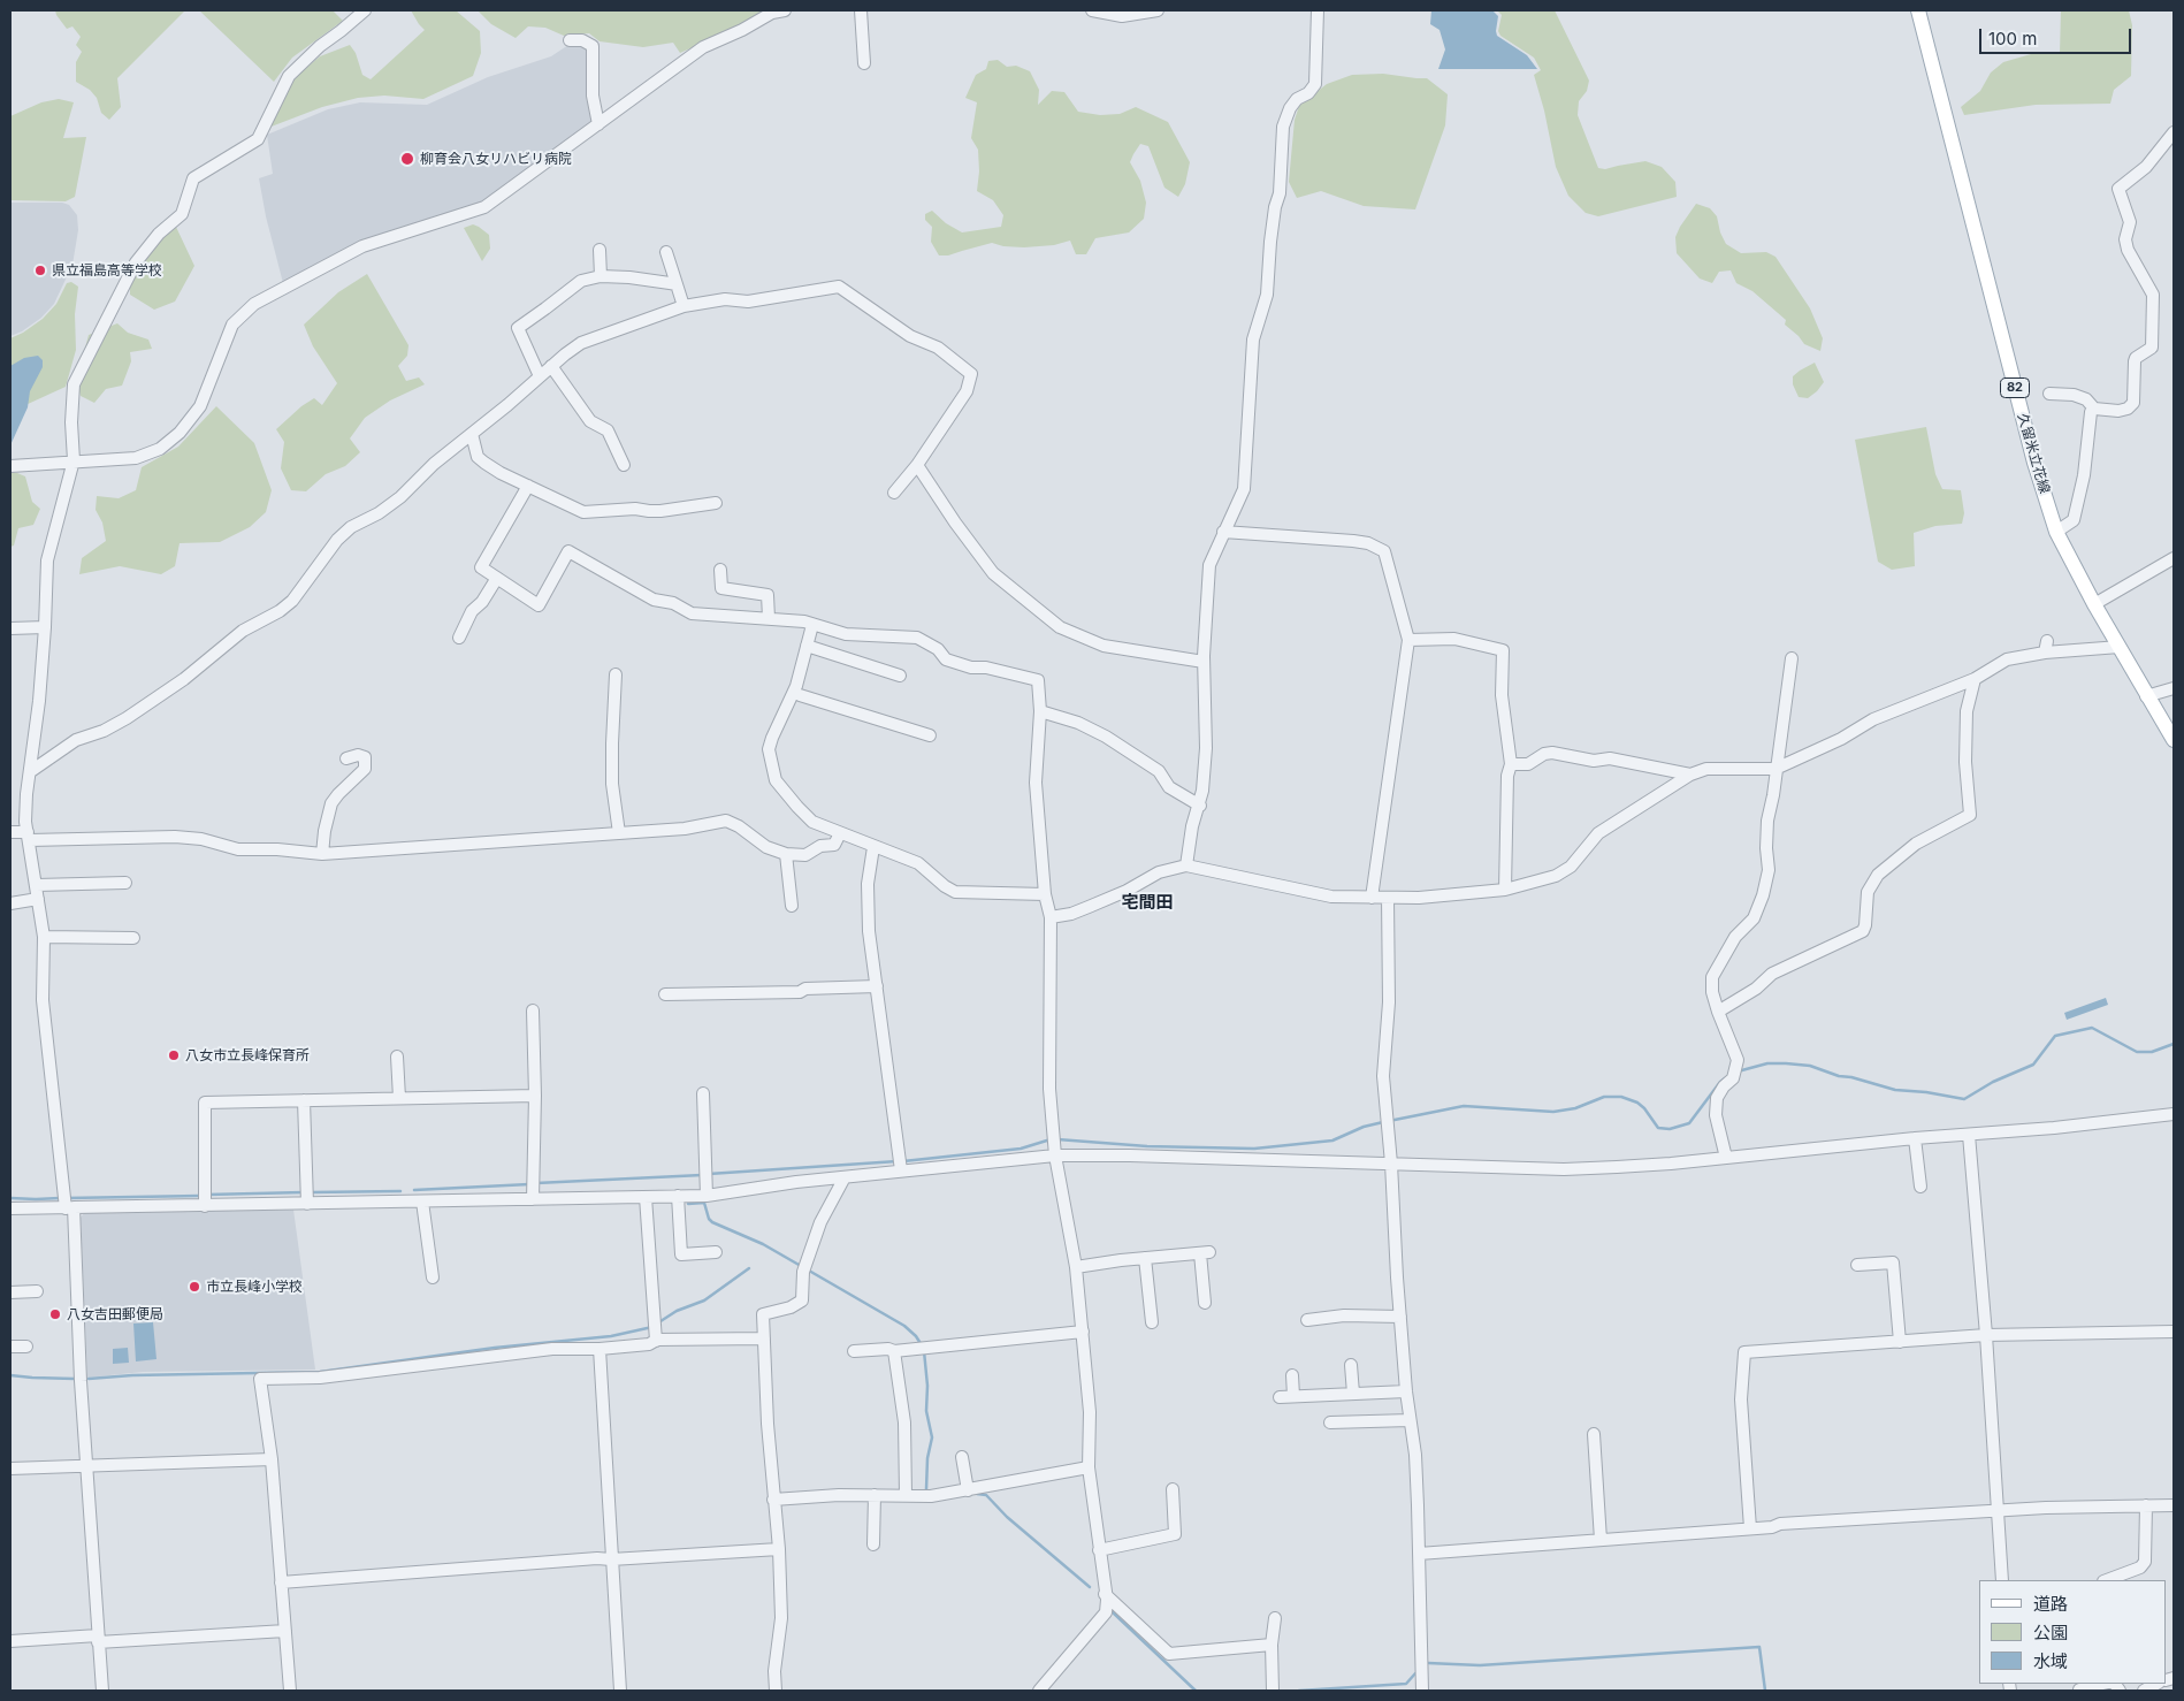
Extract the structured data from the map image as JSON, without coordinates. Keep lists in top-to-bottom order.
{
  "streets": {
    "main road": ["82", "久留米立花線"]
  },
  "districts": ["宅間田"],
  "places": [
    "柳育会八女リハビリ病院",
    "県立福島高等学校",
    "八女市立長峰保育所",
    "市立長峰小学校",
    "八女吉田郵便局"
  ],
  "legend": ["道路", "公園", "水域"],
  "scale_bar": "100 m"
}
